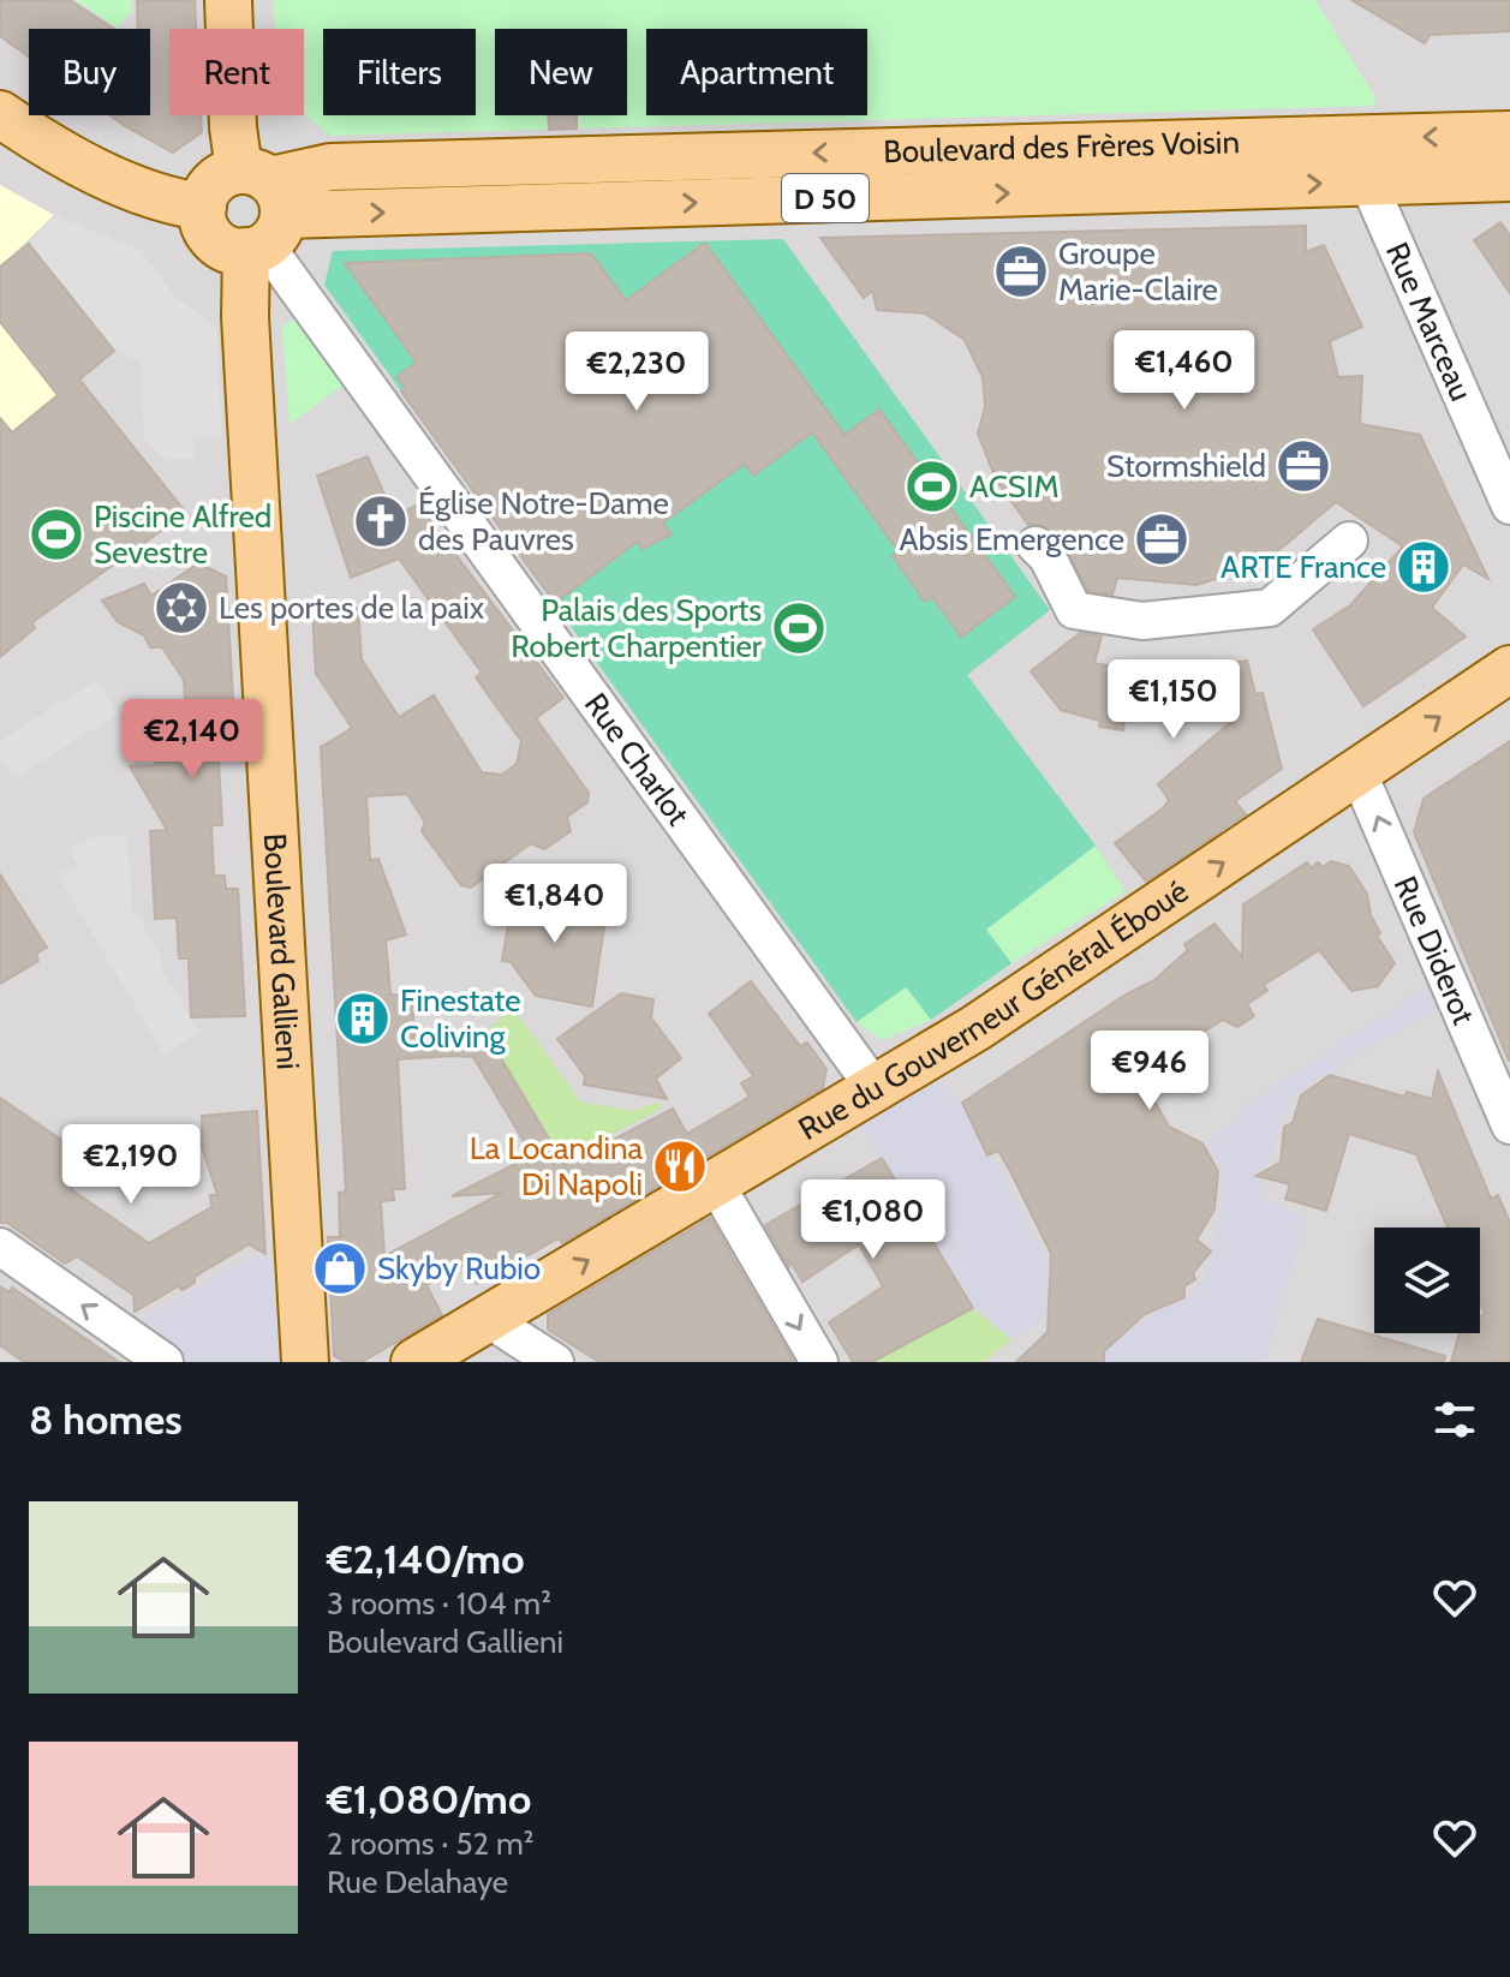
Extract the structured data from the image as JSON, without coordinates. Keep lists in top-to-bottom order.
{
  "streets": {
    "main road": [
      "Boulevard des Frères Voisin",
      "D 50",
      "Boulevard Gallieni",
      "Rue du Gouverneur Général Éboué"
    ],
    "street": ["Rue Marceau", "Rue Charlot", "Rue Diderot"]
  },
  "crossings": [
    ["Boulevard des Frères Voisin", "Rue Marceau"],
    ["Boulevard des Frères Voisin", "Rue Charlot"],
    ["Boulevard des Frères Voisin", "Boulevard Gallieni"],
    ["Rue Charlot", "Boulevard Gallieni"],
    ["Rue Charlot", "Rue du Gouverneur Général Éboué"],
    ["Rue Diderot", "Rue du Gouverneur Général Éboué"]
  ],
  "one_way": ["Rue Diderot", "Rue du Gouverneur Général Éboué"],
  "places": {
    "office": ["Groupe Marie-Claire", "Stormshield", "Absis Emergence"],
    "sports": ["ACSIM", "Piscine Alfred Sevestre", "Palais des Sports Robert Charpentier"],
    "church": ["Église Notre-Dame des Pauvres"],
    "building": ["ARTE France", "Finestate Coliving"],
    "synagogue": ["Les portes de la paix"],
    "restaurant": ["La Locandina Di Napoli"],
    "shop": ["Skyby Rubio"]
  },
  "page": {
    "chip": [
      "Buy",
      "Rent",
      "Filters",
      "New",
      "Apartment"
    ],
    "price": [
      "€1,460",
      "€2,230",
      "€1,150",
      "€2,140",
      "€1,840",
      "€946",
      "€2,190",
      "€1,080"
    ],
    "heading": "8 homes",
    "list": [
      {
        "name": "€2,140/mo",
        "note": "3 rooms · 104 m² · Boulevard Gallieni"
      },
      {
        "name": "€1,080/mo",
        "note": "2 rooms · 52 m² · Rue Delahaye"
      }
    ]
  }
}
